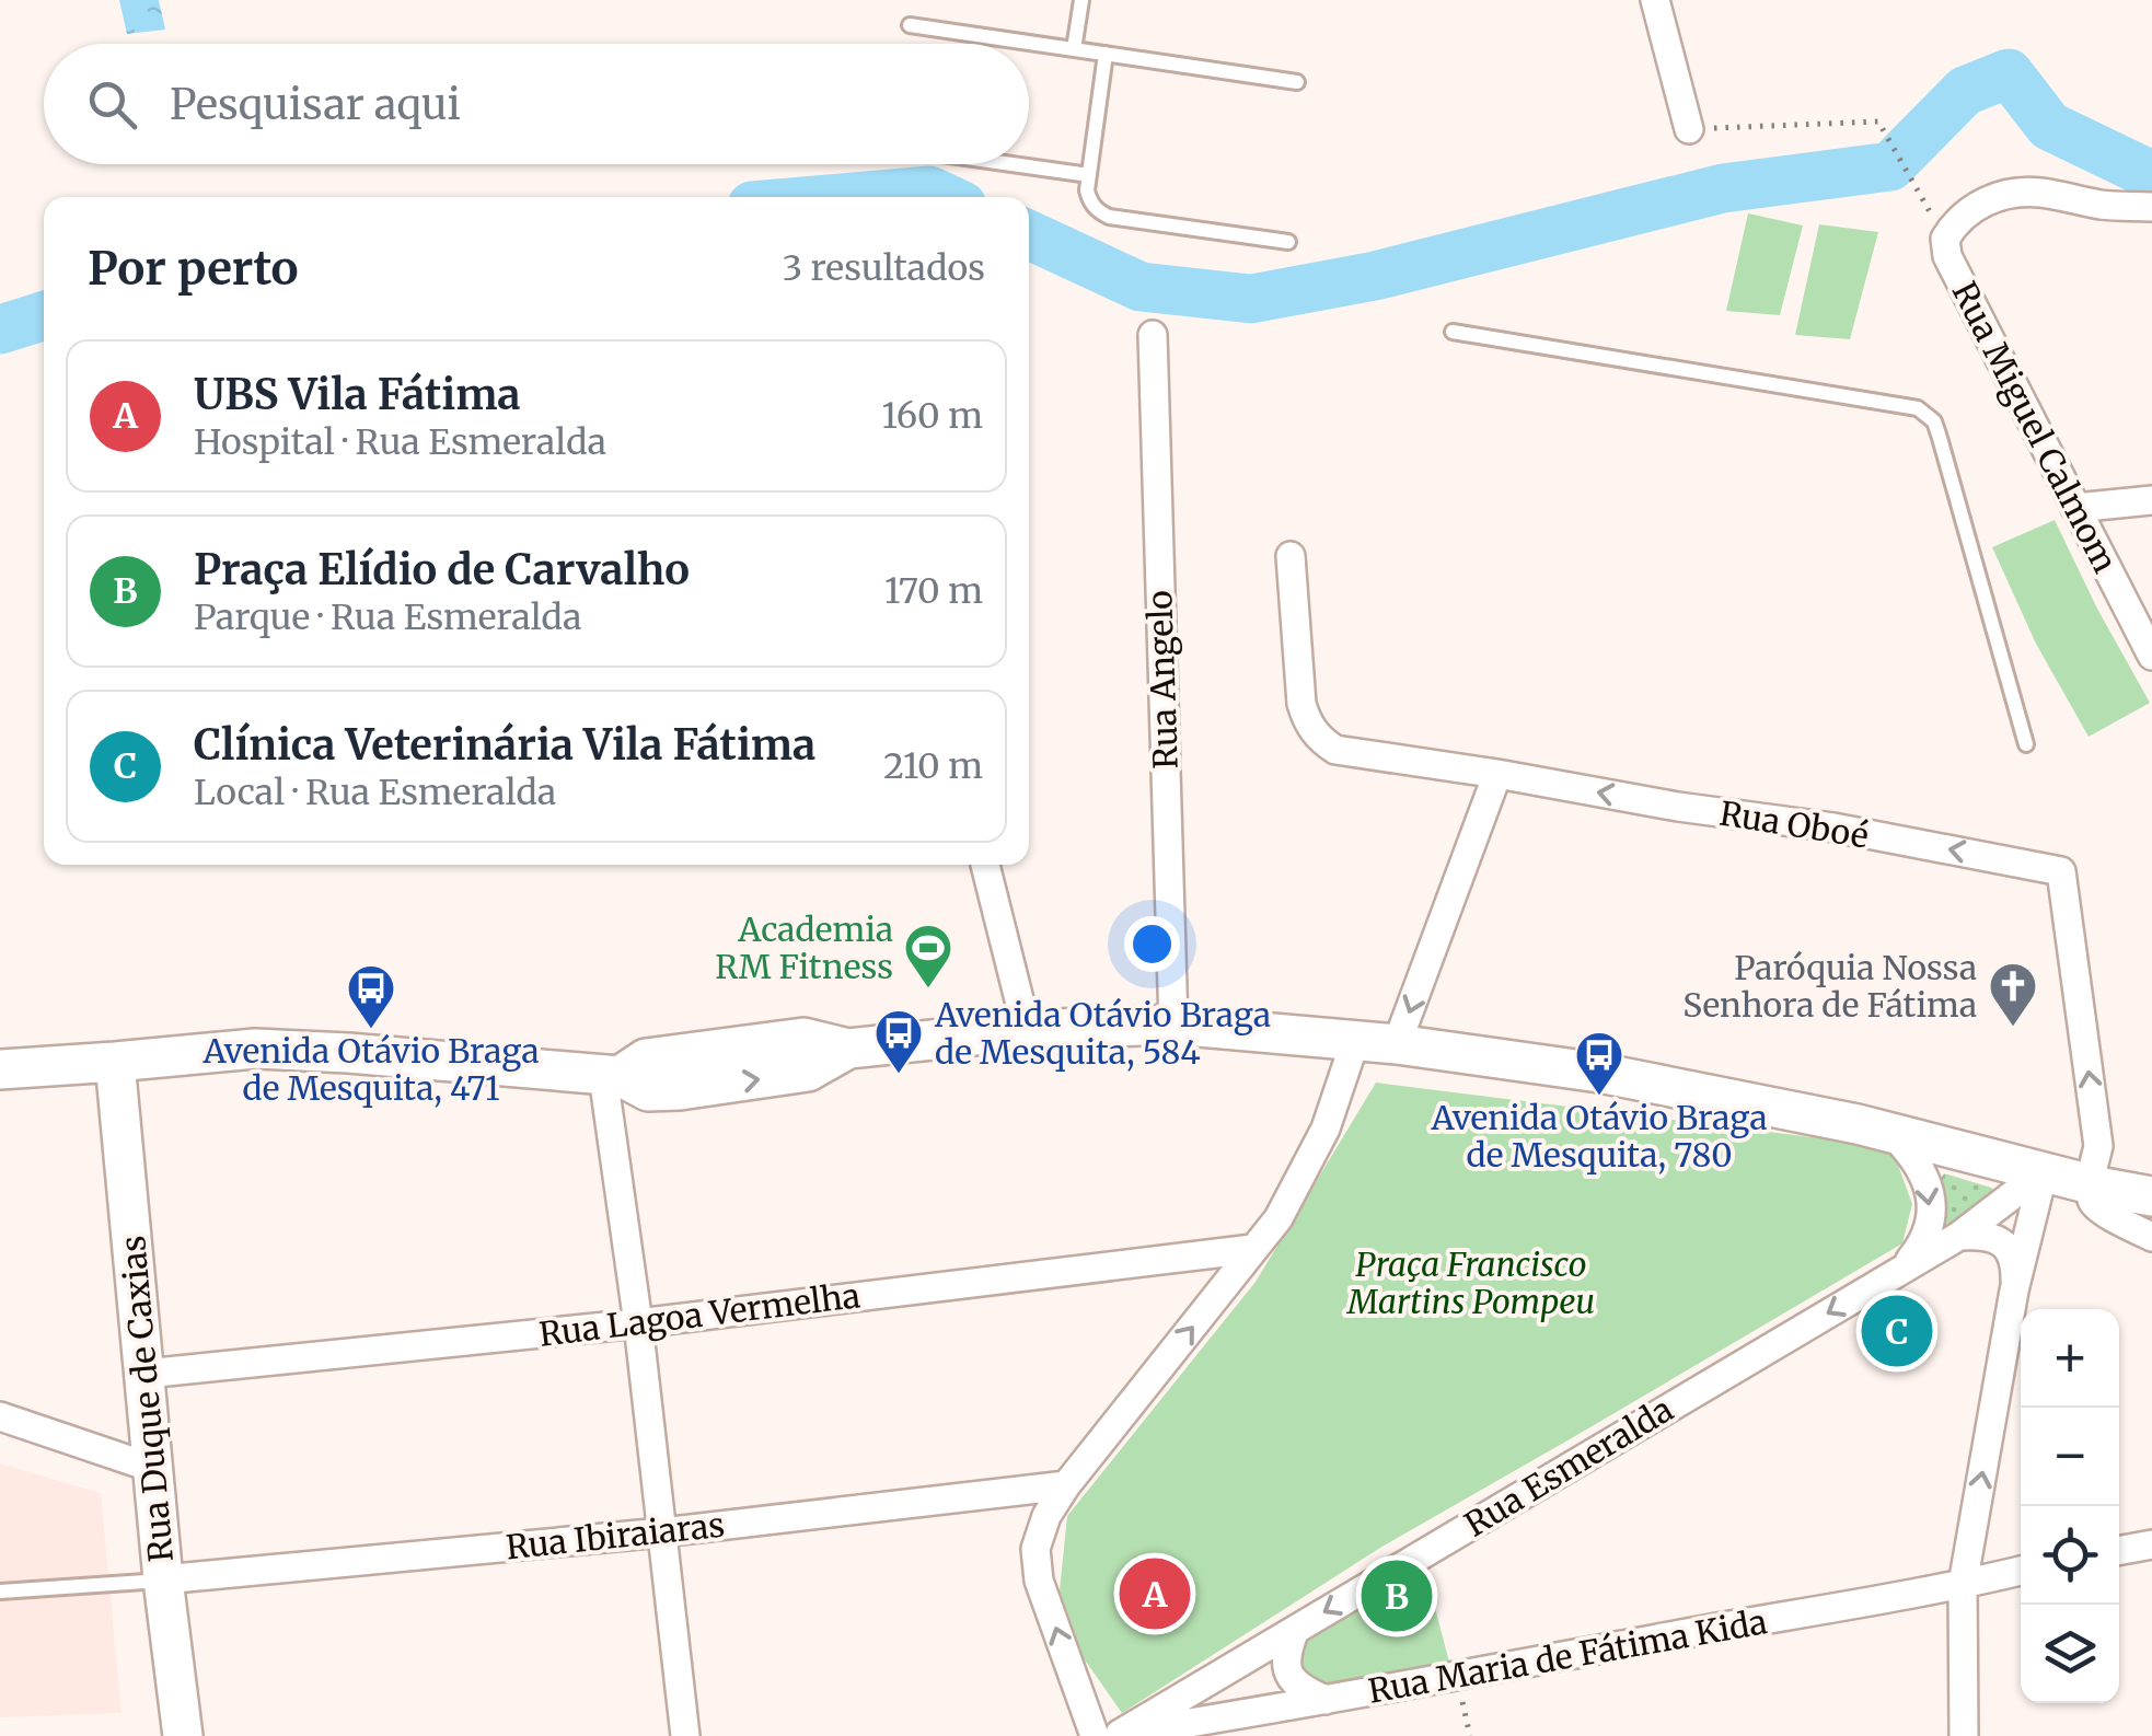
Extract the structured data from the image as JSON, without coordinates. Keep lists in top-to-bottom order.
{
  "streets": {
    "main road": ["Rua Duque de Caxias"],
    "street": [
      "Rua Miguel Calmom",
      "Rua Angelo",
      "Rua Oboé",
      "Rua Lagoa Vermelha",
      "Rua Esmeralda",
      "Rua Ibiraiaras",
      "Rua Maria de Fátima Kida"
    ]
  },
  "crossings": [
    ["Rua Lagoa Vermelha", "Rua Duque de Caxias"],
    ["Rua Duque de Caxias", "Rua Ibiraiaras"],
    ["Rua Esmeralda", "Rua Maria de Fátima Kida"]
  ],
  "one_way": ["Rua Oboé", "Rua Esmeralda"],
  "parks": ["Praça Francisco Martins Pompeu"],
  "places": {
    "sports": ["Academia RM Fitness"],
    "church": ["Paróquia Nossa Senhora de Fátima"],
    "bus stop": ["Avenida Otávio Braga de Mesquita, 471", "Avenida Otávio Braga de Mesquita, 584", "Avenida Otávio Braga de Mesquita, 780"]
  },
  "page": {
    "search": "Pesquisar aqui",
    "heading": ["Por perto", "3 resultados"],
    "list": [
      {
        "mark": "A",
        "name": "UBS Vila Fátima",
        "note": "Hospital · Rua Esmeralda",
        "value": "160 m"
      },
      {
        "mark": "B",
        "name": "Praça Elídio de Carvalho",
        "note": "Parque · Rua Esmeralda",
        "value": "170 m"
      },
      {
        "mark": "C",
        "name": "Clínica Veterinária Vila Fátima",
        "note": "Local · Rua Esmeralda",
        "value": "210 m"
      }
    ],
    "pins": ["C", "A", "B"],
    "map_buttons": ["+", "−"]
  }
}
